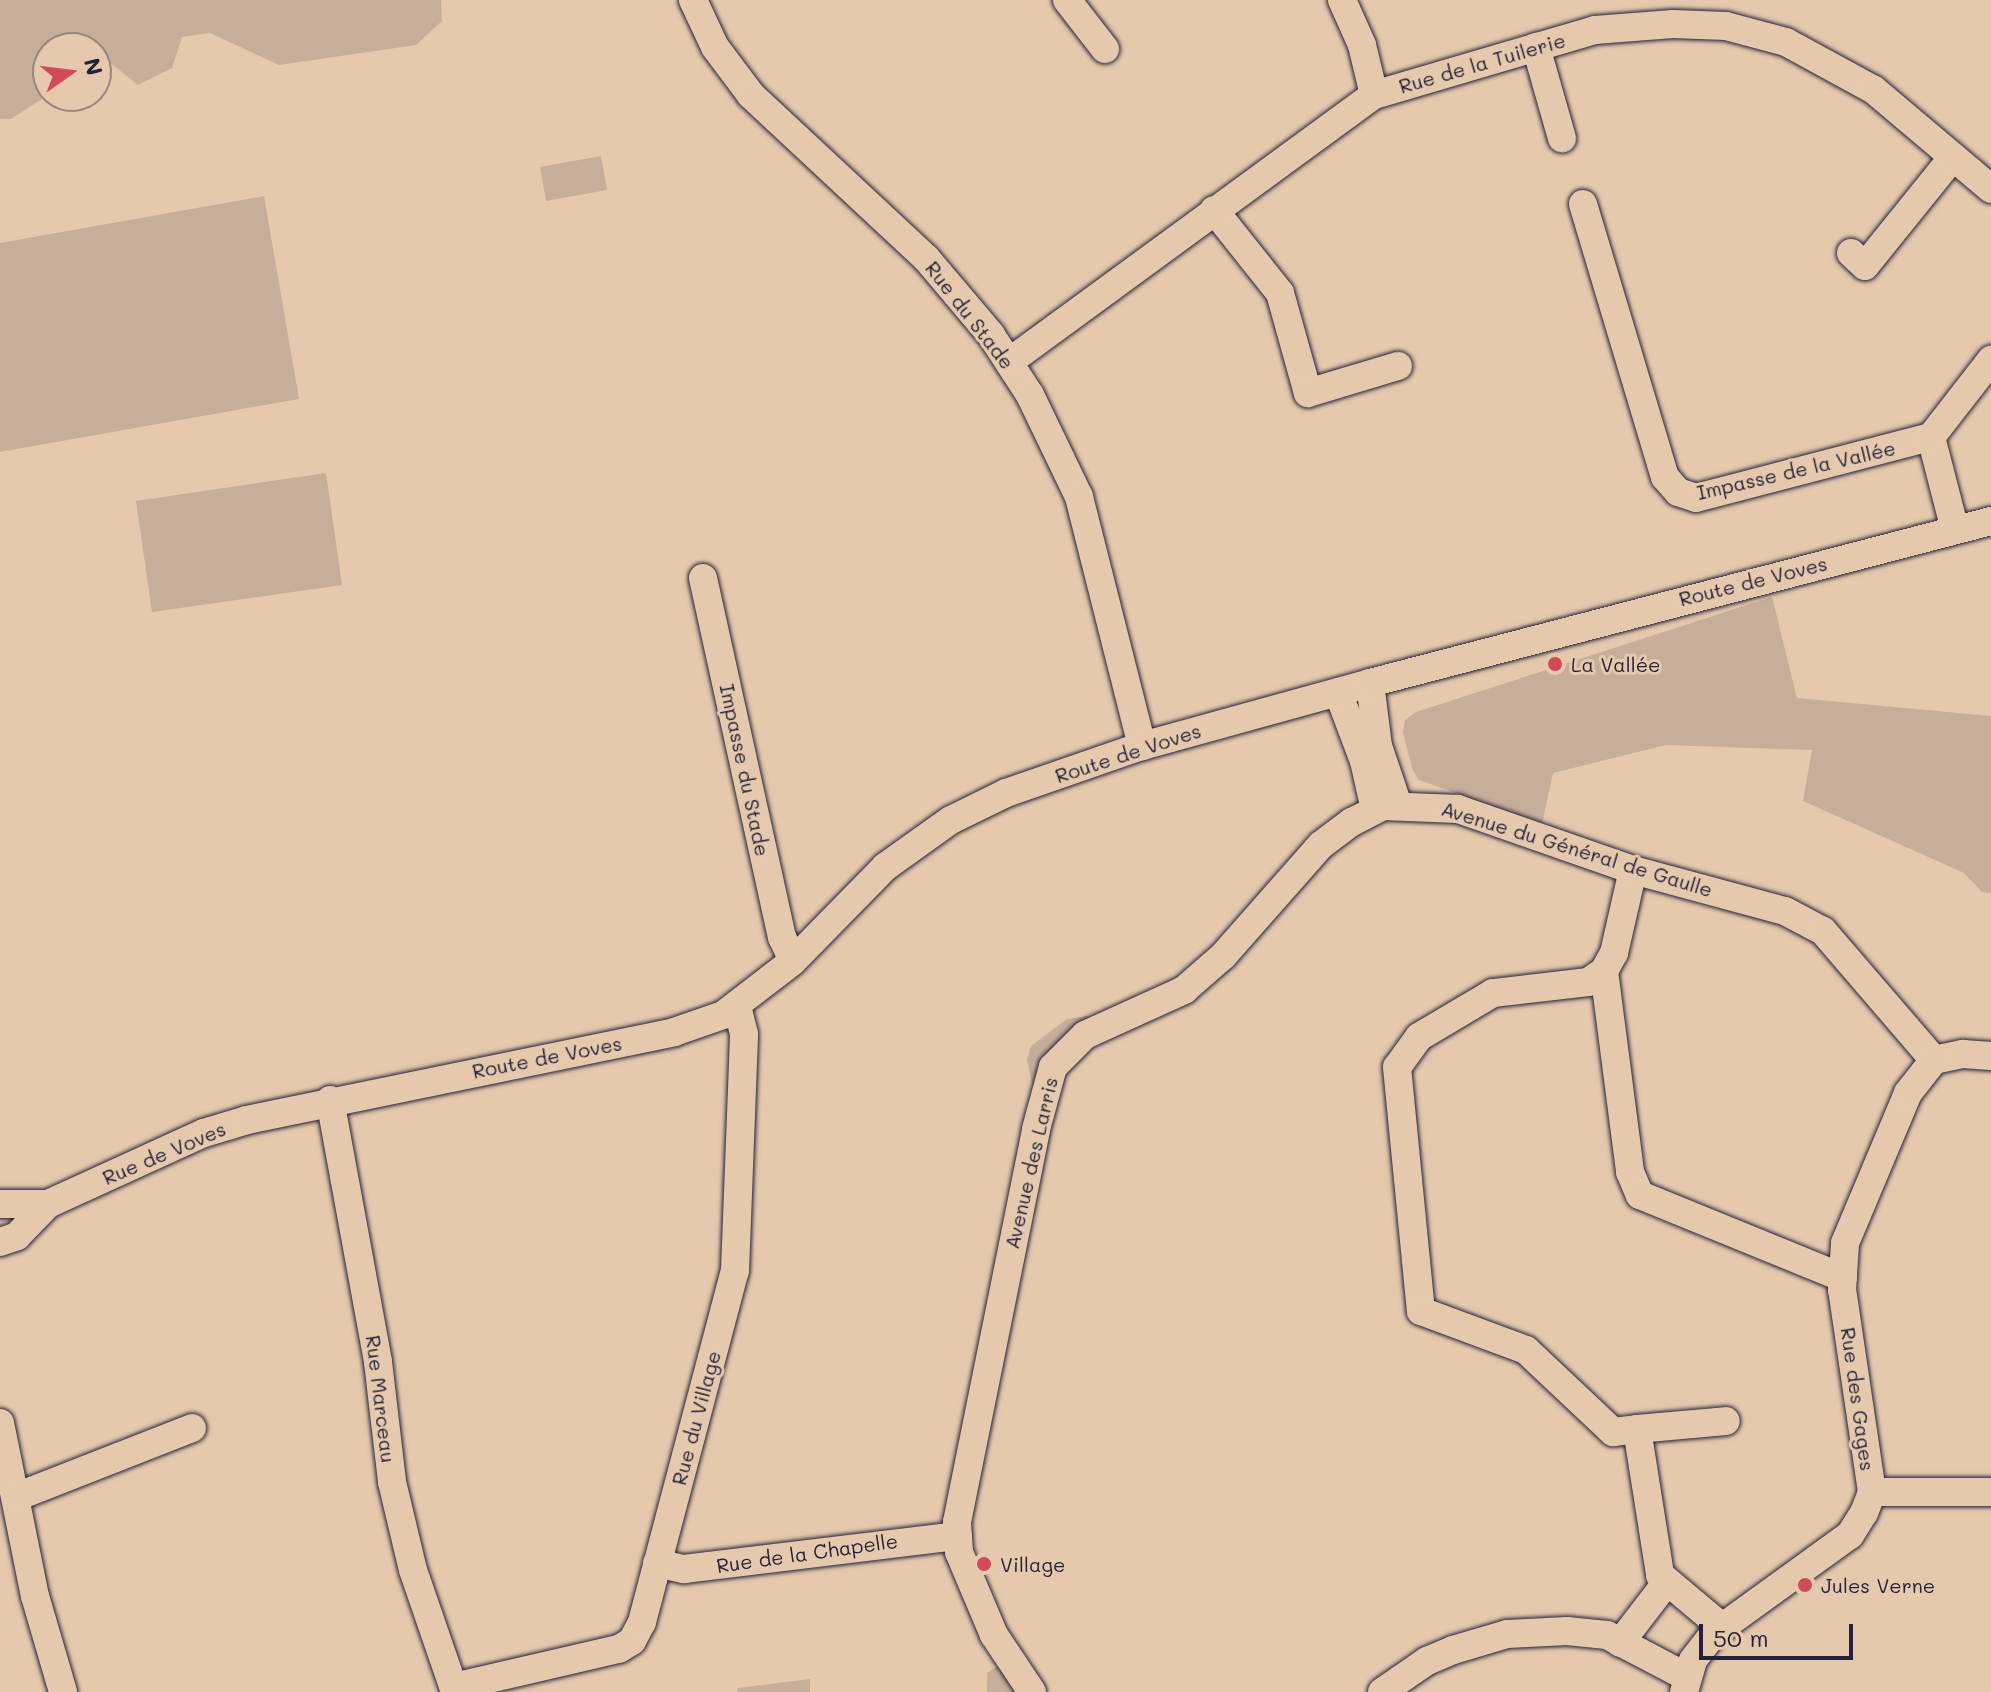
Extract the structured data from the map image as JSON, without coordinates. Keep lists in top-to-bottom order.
{
  "streets": {
    "street": [
      "Rue de la Tuilerie",
      "Rue du Stade",
      "Impasse de la Vallée",
      "Route de Voves",
      "Impasse du Stade",
      "Avenue du Général de Gaulle",
      "Rue de Voves",
      "Avenue des Larris",
      "Rue Marceau",
      "Rue des Gages",
      "Rue du Village",
      "Rue de la Chapelle"
    ]
  },
  "crossings": [
    ["Rue de la Tuilerie", "Rue du Stade"],
    ["Rue du Stade", "Route de Voves"],
    ["Route de Voves", "Impasse du Stade"],
    ["Route de Voves", "Rue de Voves"],
    ["Route de Voves", "Rue Marceau"],
    ["Route de Voves", "Rue du Village"],
    ["Avenue du Général de Gaulle", "Avenue des Larris"],
    ["Avenue du Général de Gaulle", "Rue des Gages"],
    ["Rue de Voves", "Rue Marceau"],
    ["Avenue des Larris", "Rue de la Chapelle"],
    ["Rue Marceau", "Rue du Village"],
    ["Rue du Village", "Rue de la Chapelle"]
  ],
  "places": ["La Vallée", "Village", "Jules Verne"],
  "scale_bar": "50 m",
  "north": "right"
}
